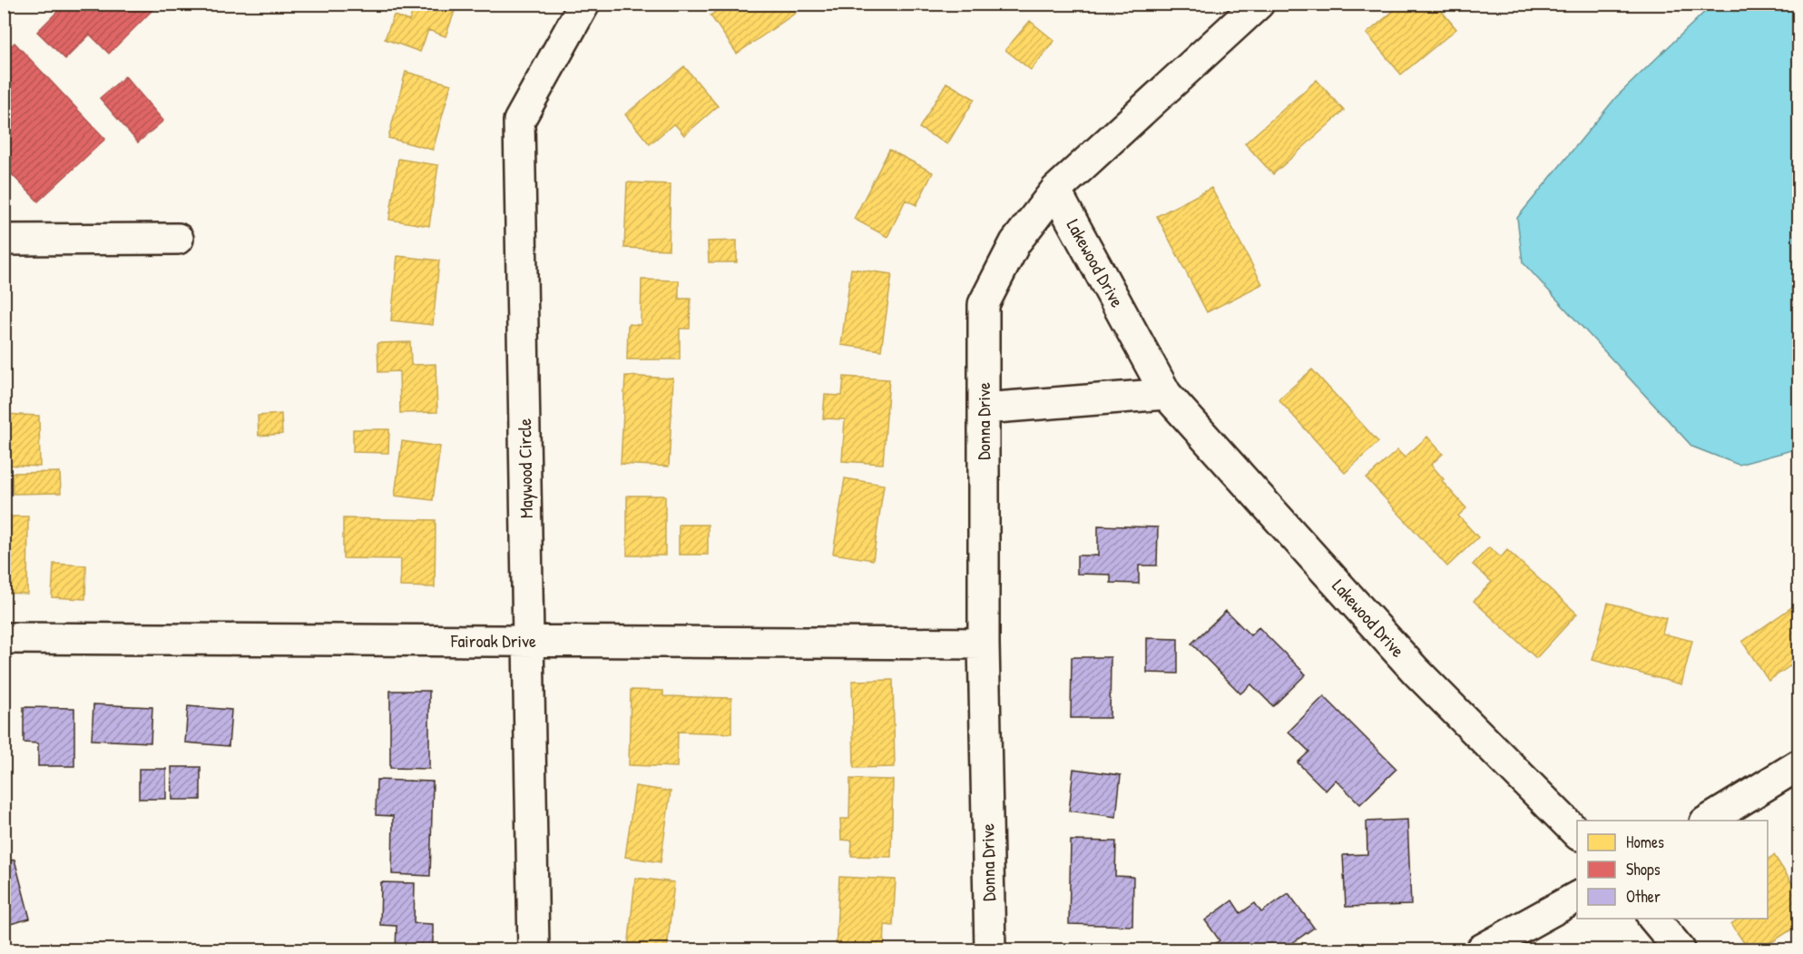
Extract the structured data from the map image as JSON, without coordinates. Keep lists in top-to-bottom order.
{
  "streets": {
    "street": [
      "Lakewood Drive",
      "Donna Drive",
      "Maywood Circle",
      "Fairoak Drive"
    ]
  },
  "crossings": [
    ["Lakewood Drive", "Donna Drive"],
    ["Donna Drive", "Fairoak Drive"],
    ["Maywood Circle", "Fairoak Drive"]
  ],
  "legend": ["Homes", "Shops", "Other"]
}
